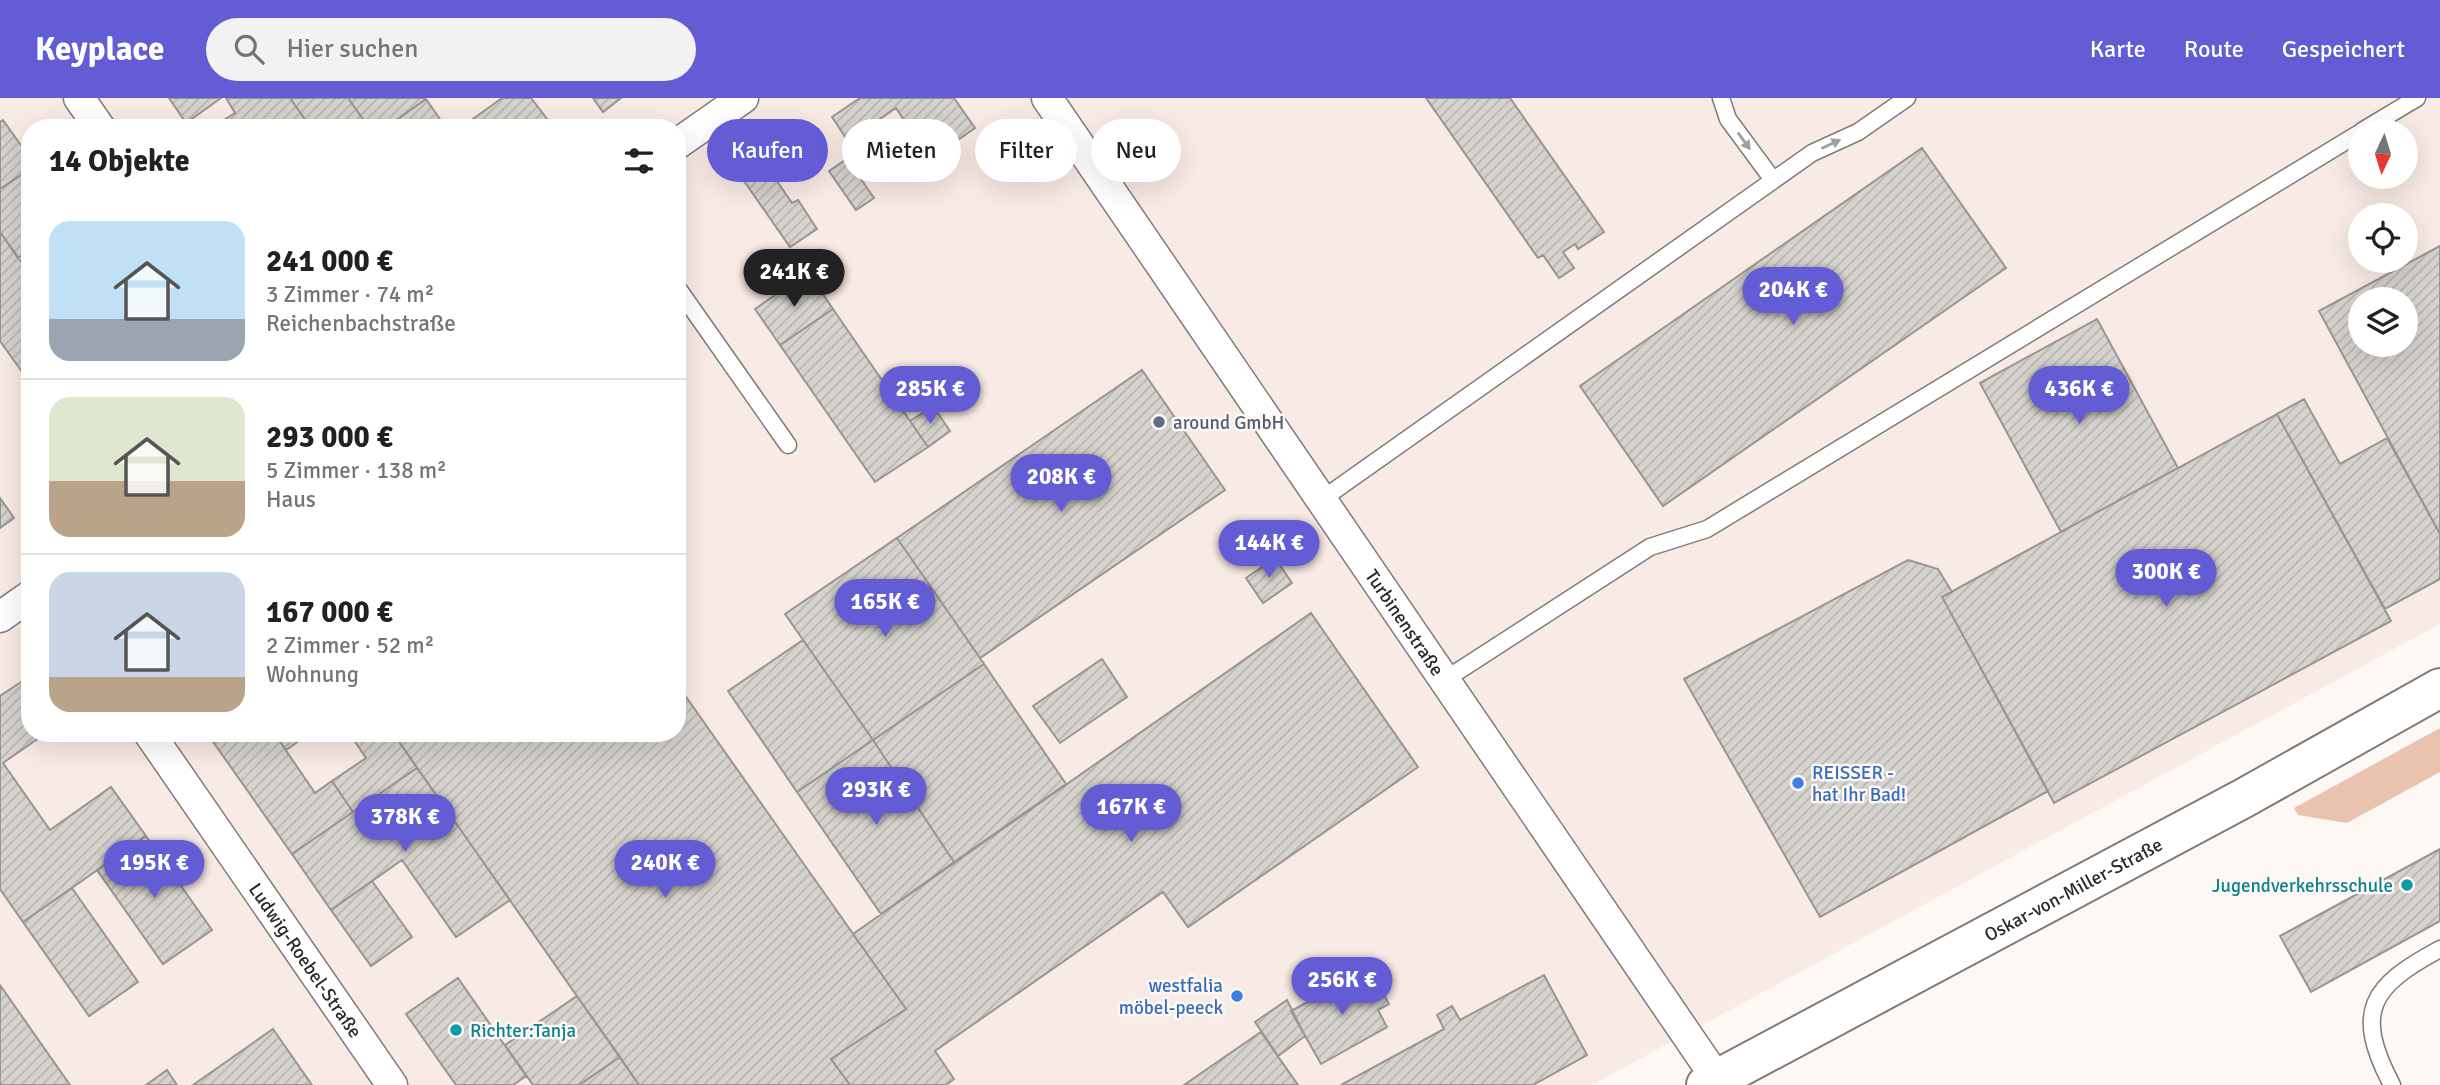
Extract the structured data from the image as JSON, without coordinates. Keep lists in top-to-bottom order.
{
  "streets": {
    "main road": ["Oskar-von-Miller-Straße"],
    "street": ["Turbinenstraße", "Ludwig-Roebel-Straße"]
  },
  "crossings": [
    ["Turbinenstraße", "Oskar-von-Miller-Straße"]
  ],
  "places": [
    "around GmbH",
    "REISSER - hat Ihr Bad!",
    "Jugendverkehrsschule",
    "westfalia möbel-peeck",
    "Richter:Tanja"
  ],
  "north": "bottom",
  "page": {
    "header": "Keyplace",
    "search": "Hier suchen",
    "nav": ["Karte", "Route", "Gespeichert"],
    "chip": [
      "Kaufen",
      "Mieten",
      "Filter",
      "Neu"
    ],
    "heading": "14 Objekte",
    "list": [
      {
        "name": "241 000 €",
        "note": "3 Zimmer · 74 m² · Reichenbachstraße"
      },
      {
        "name": "293 000 €",
        "note": "5 Zimmer · 138 m² · Haus"
      },
      {
        "name": "167 000 €",
        "note": "2 Zimmer · 52 m² · Wohnung"
      }
    ],
    "price": [
      "241K €",
      "204K €",
      "285K €",
      "436K €",
      "208K €",
      "144K €",
      "300K €",
      "165K €",
      "293K €",
      "167K €",
      "378K €",
      "195K €",
      "240K €",
      "256K €"
    ]
  }
}
